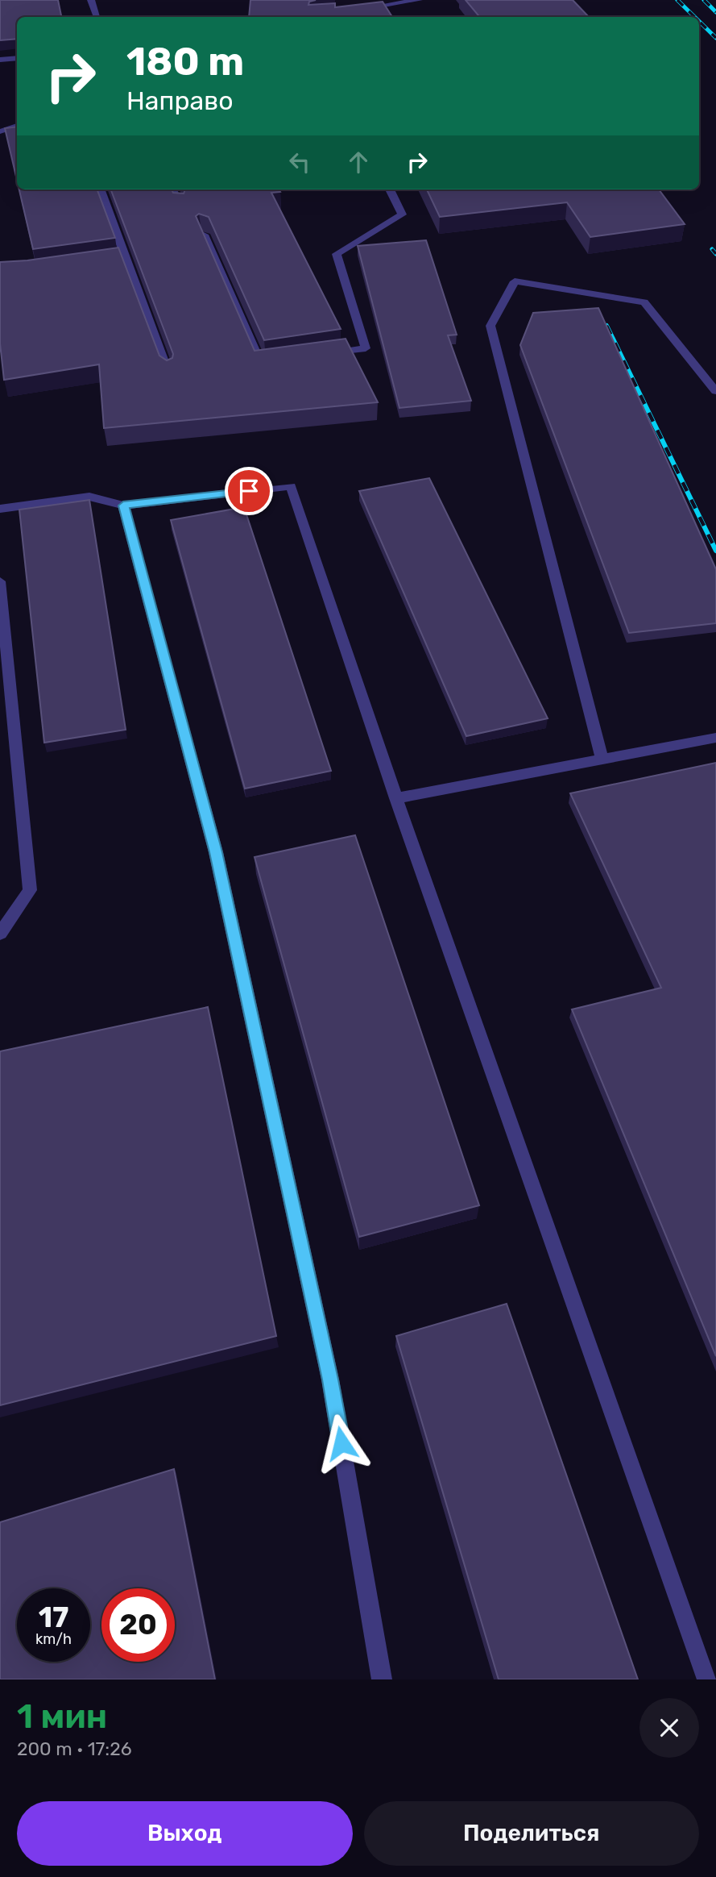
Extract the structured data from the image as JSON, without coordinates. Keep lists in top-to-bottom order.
{
  "page": {
    "turn": ["180 m", "Направо"],
    "speed": "17 km/h",
    "limit": "20",
    "heading": ["1 мин", "200 m · 17:26"],
    "buttons": ["Выход", "Поделиться"]
  }
}
